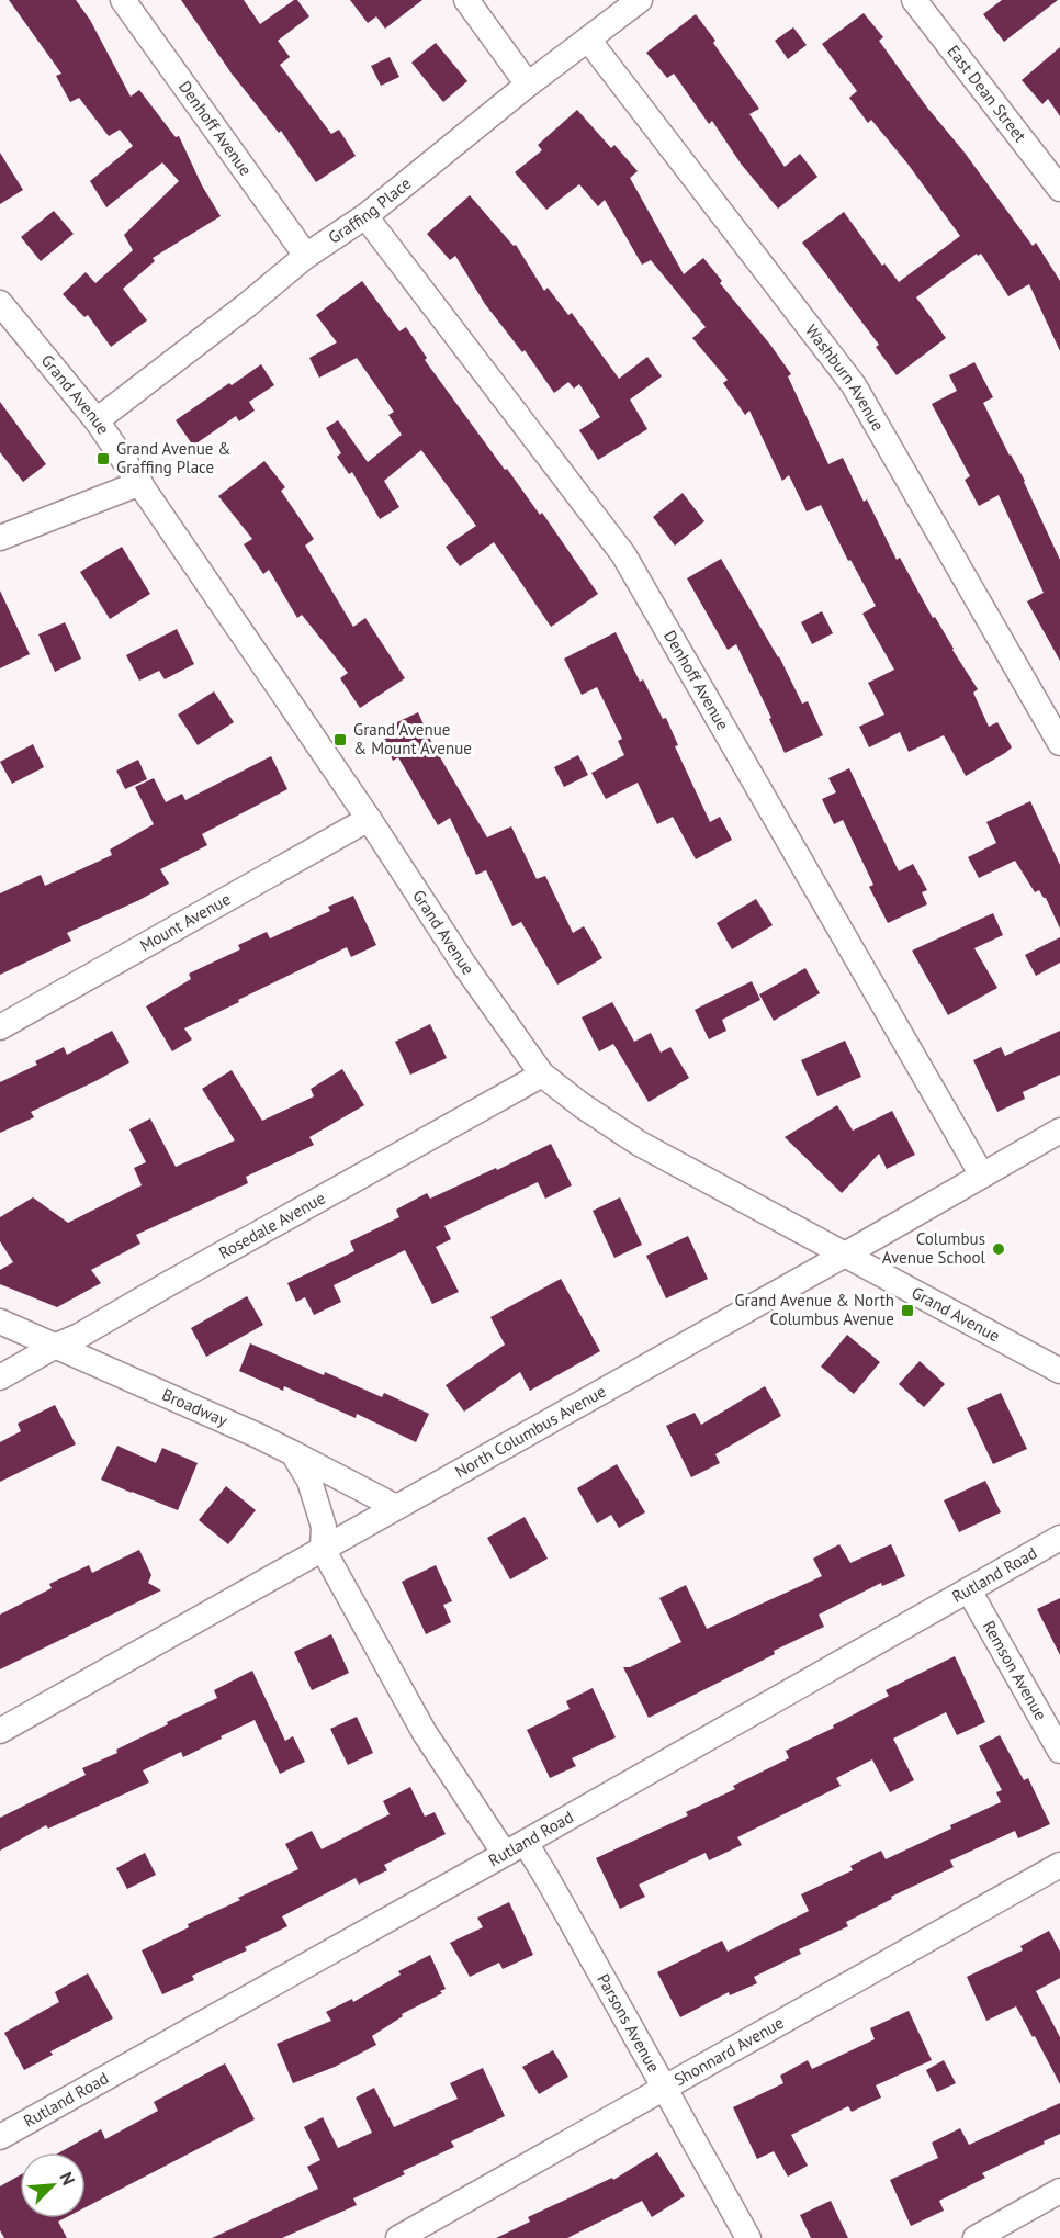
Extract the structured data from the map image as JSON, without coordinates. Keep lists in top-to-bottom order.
{
  "streets": {
    "street": [
      "East Dean Street",
      "Denhoff Avenue",
      "Graffing Place",
      "Washburn Avenue",
      "Grand Avenue",
      "Mount Avenue",
      "Rosedale Avenue",
      "Broadway",
      "North Columbus Avenue",
      "Rutland Road",
      "Remson Avenue",
      "Parsons Avenue",
      "Shonnard Avenue"
    ]
  },
  "crossings": [
    ["Denhoff Avenue", "Graffing Place"],
    ["Denhoff Avenue", "North Columbus Avenue"],
    ["Graffing Place", "Washburn Avenue"],
    ["Graffing Place", "Grand Avenue"],
    ["Grand Avenue", "Mount Avenue"],
    ["Grand Avenue", "Rosedale Avenue"],
    ["Grand Avenue", "North Columbus Avenue"],
    ["Rosedale Avenue", "Broadway"],
    ["Broadway", "North Columbus Avenue"],
    ["North Columbus Avenue", "Parsons Avenue"],
    ["Rutland Road", "Remson Avenue"],
    ["Rutland Road", "Parsons Avenue"],
    ["Parsons Avenue", "Shonnard Avenue"]
  ],
  "places": {
    "transit": ["Grand Avenue & Graffing Place", "Grand Avenue & Mount Avenue", "Grand Avenue & North Columbus Avenue"],
    "other": ["Columbus Avenue School"]
  },
  "north": "top right"
}
